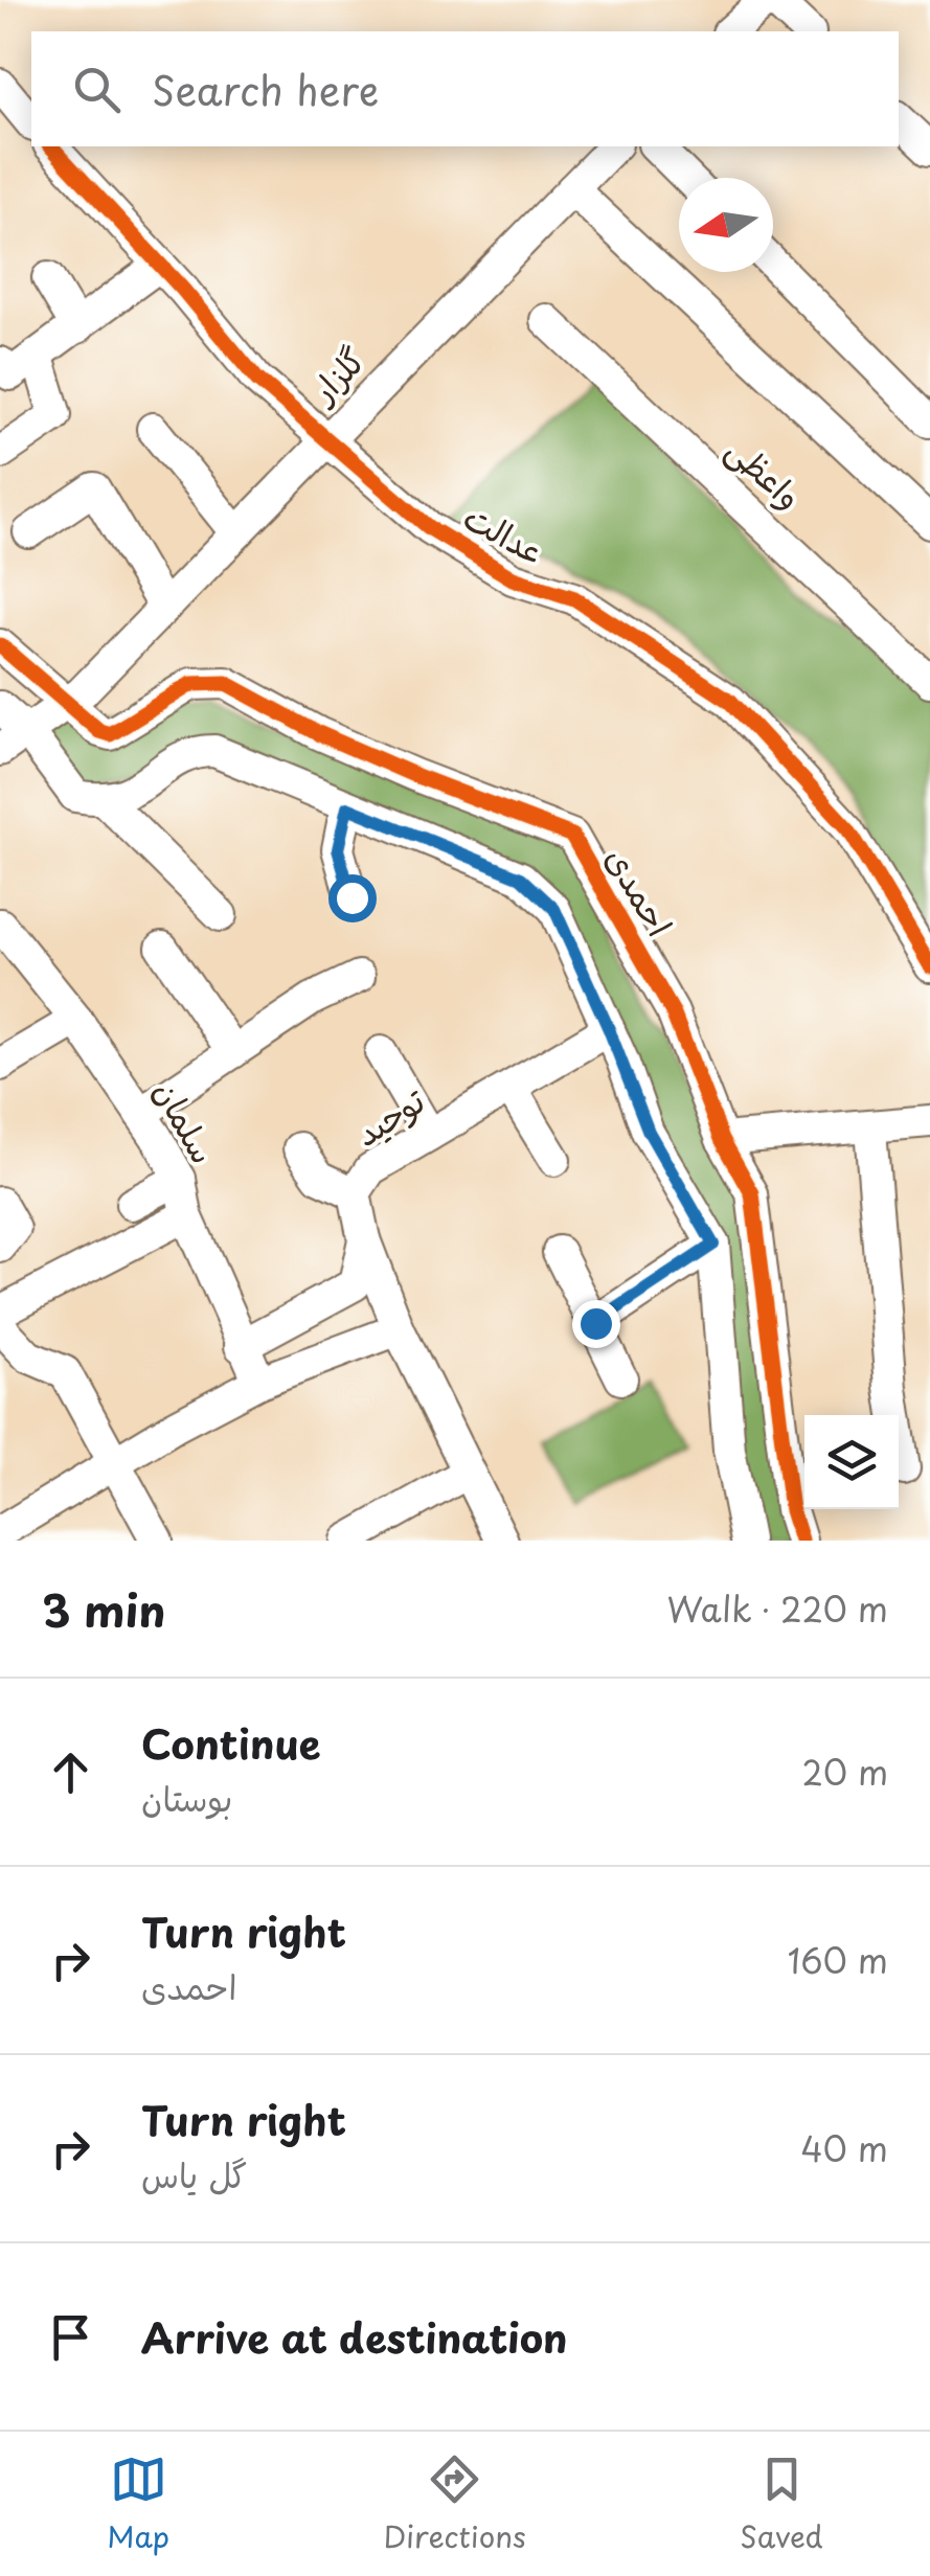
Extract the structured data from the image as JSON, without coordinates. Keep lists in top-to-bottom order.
{
  "streets": {
    "street": [
      "گلزار",
      "واعظی",
      "عدالت",
      "احمدی",
      "توحید",
      "سلمان"
    ]
  },
  "crossings": [
    ["گلزار", "عدالت"],
    ["گلزار", "احمدی"],
    ["توحید", "سلمان"]
  ],
  "north": "left",
  "page": {
    "search": "Search here",
    "heading": ["3 min", "Walk · 220 m"],
    "list": [
      ["Continue", "بوستان", "20 m"],
      ["Turn right", "احمدی", "160 m"],
      ["Turn right", "گل یاس", "40 m"],
      "Arrive at destination"
    ],
    "nav": ["Map", "Directions", "Saved"]
  }
}
